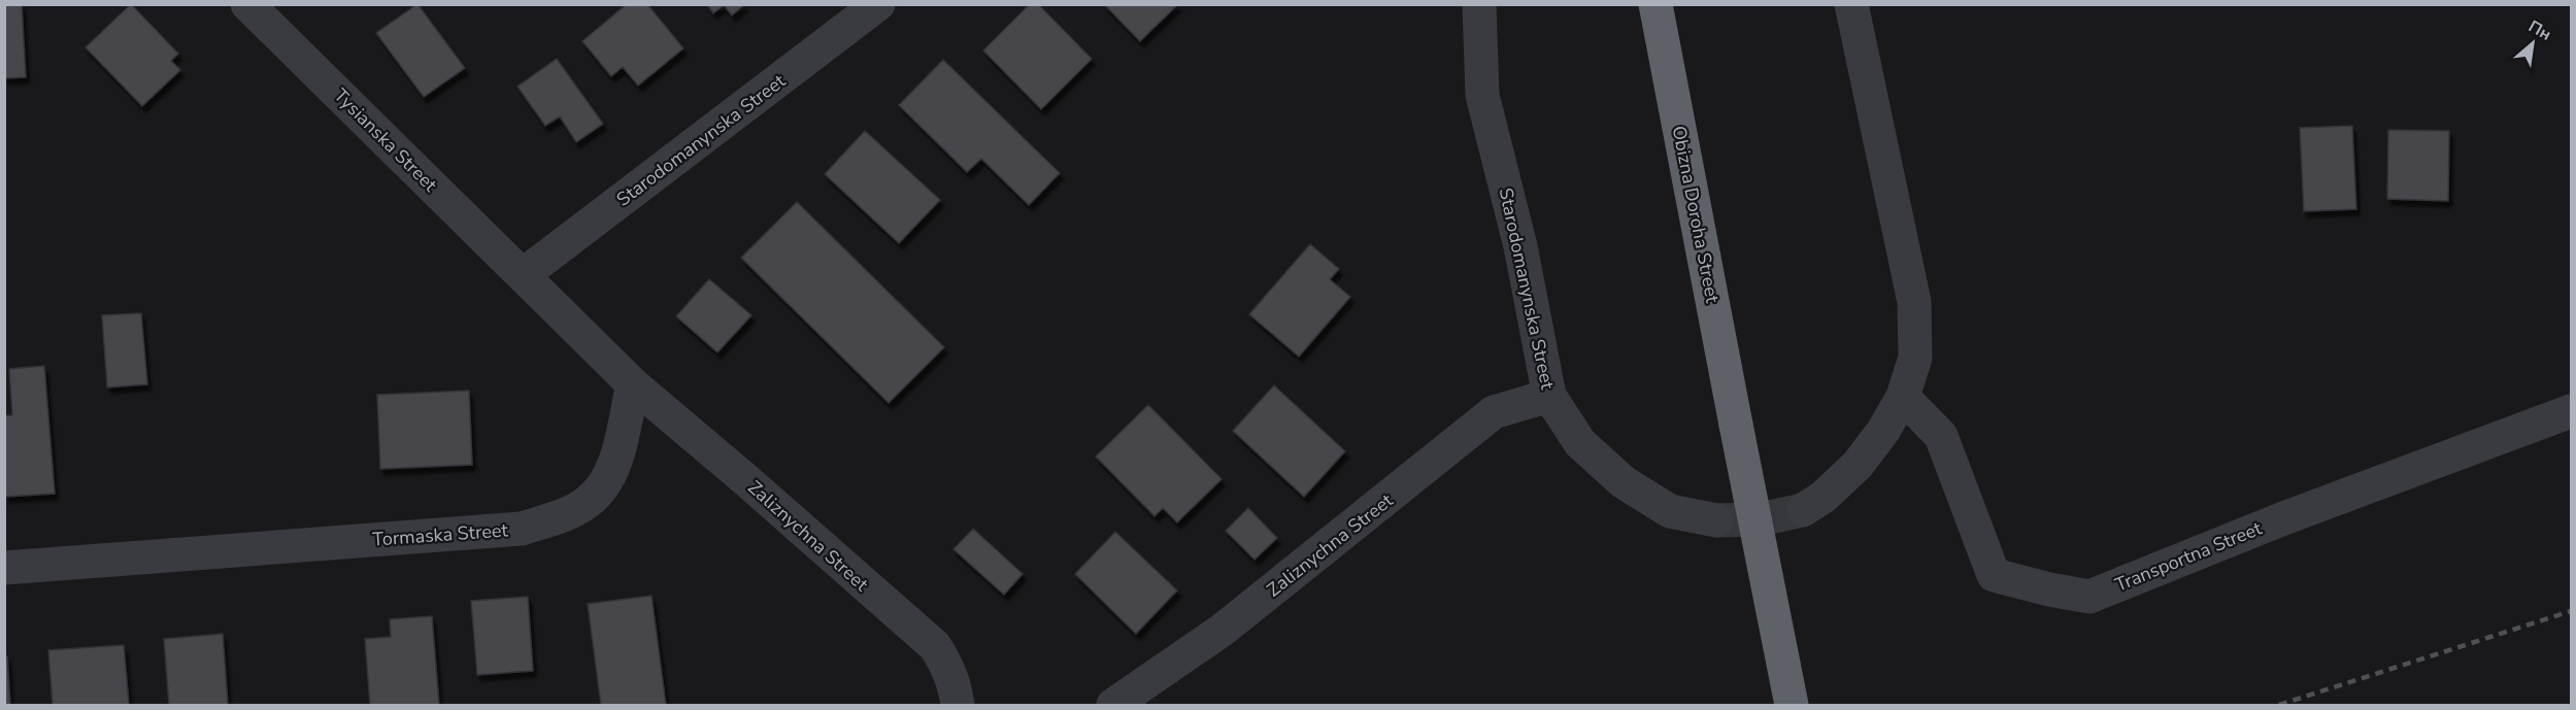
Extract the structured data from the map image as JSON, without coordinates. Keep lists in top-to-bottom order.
{
  "streets": {
    "highway": ["Obizna Doroha Street"],
    "street": [
      "Tysianska Street",
      "Starodomanynska Street",
      "Tormaska Street",
      "Zaliznychna Street",
      "Transportna Street"
    ]
  },
  "crossings": [
    ["Tysianska Street", "Starodomanynska Street"],
    ["Starodomanynska Street", "Zaliznychna Street"],
    ["Tormaska Street", "Zaliznychna Street"]
  ],
  "north": "top right"
}
